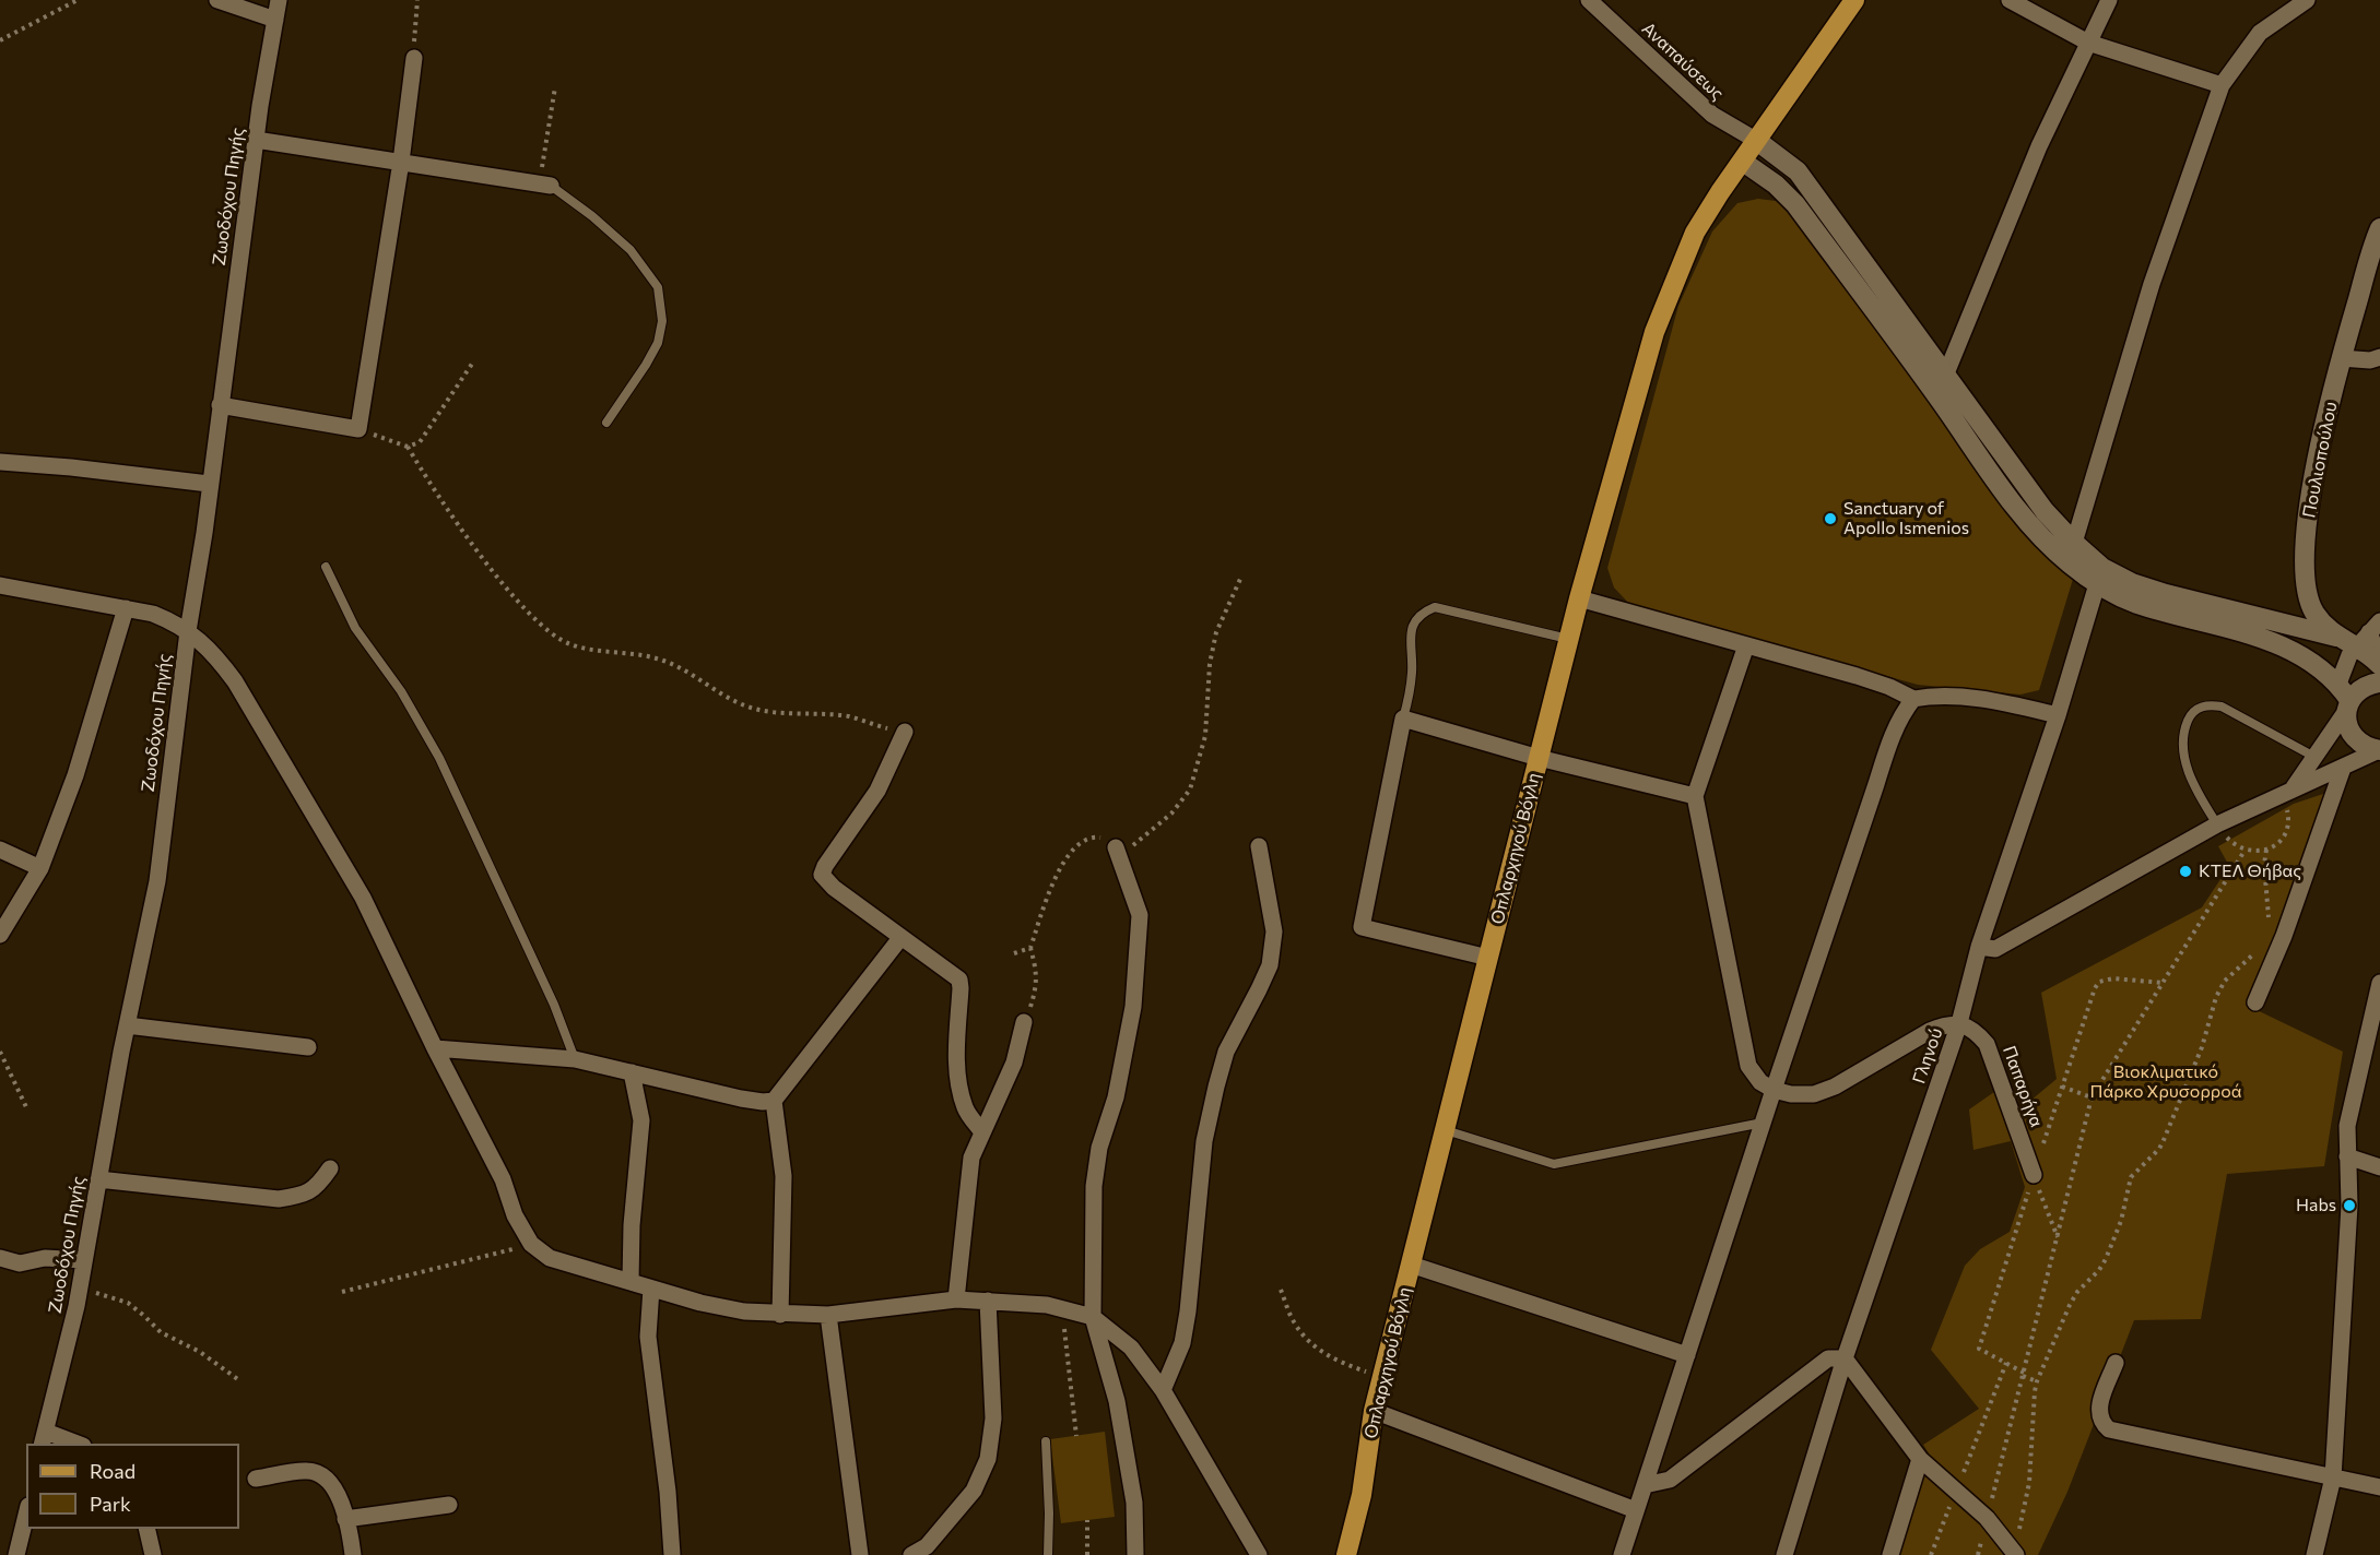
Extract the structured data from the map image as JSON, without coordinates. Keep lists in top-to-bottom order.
{
  "streets": {
    "main road": ["Οπλαρχηγού Βόγλη"],
    "street": [
      "Αναπαύσεως",
      "Ζωοδόχου Πηγής",
      "Πουλιοπούλου",
      "Γληνού",
      "Παπαρήγα"
    ]
  },
  "crossings": [
    ["Αναπαύσεως", "Οπλαρχηγού Βόγλη"],
    ["Γληνού", "Παπαρήγα"]
  ],
  "parks": ["Βιοκλιματικό Πάρκο Χρυσορροά"],
  "places": ["Sanctuary of Apollo Ismenios", "ΚΤΕΛ Θήβας", "Habs"],
  "legend": ["Road", "Park"]
}
